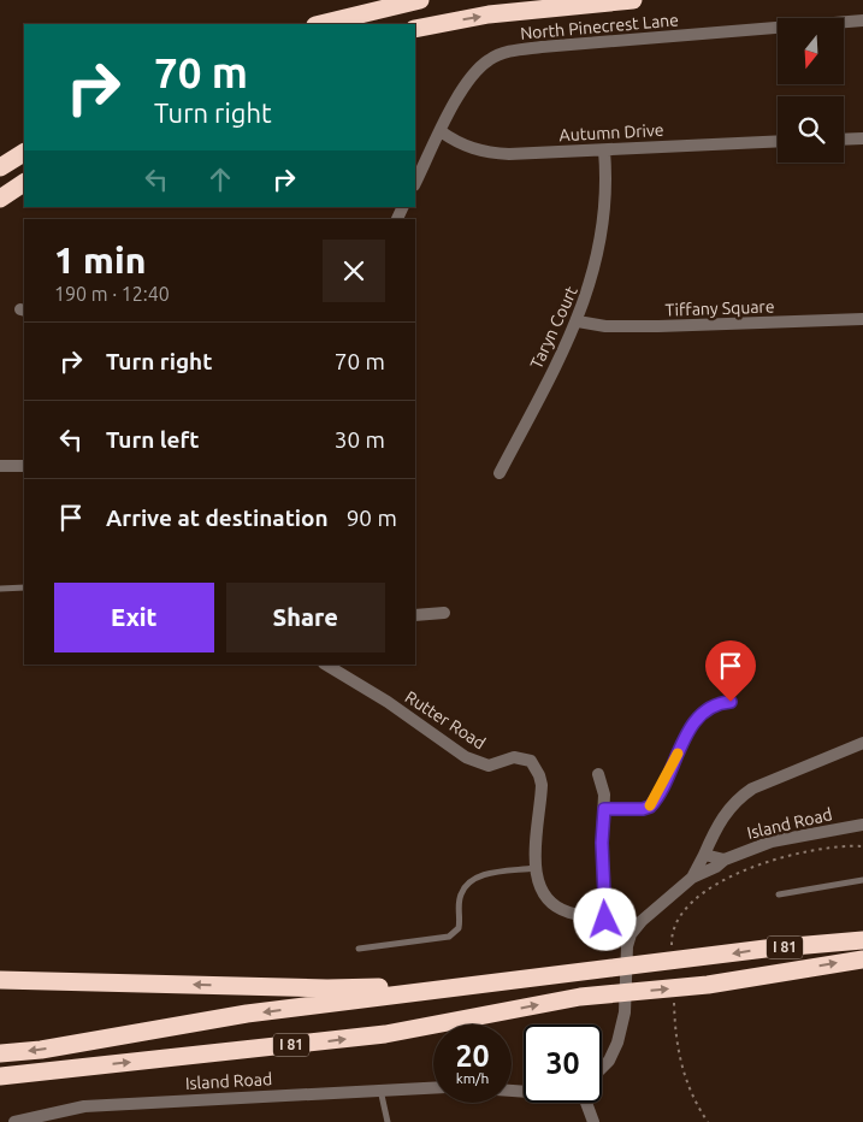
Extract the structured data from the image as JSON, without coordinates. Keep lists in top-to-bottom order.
{
  "streets": {
    "highway": ["I 81"],
    "street": [
      "North Pinecrest Lane",
      "Autumn Drive",
      "Tiffany Square",
      "Taryn Court",
      "Rutter Road",
      "Island Road"
    ]
  },
  "crossings": [
    ["North Pinecrest Lane", "Autumn Drive"],
    ["Autumn Drive", "Taryn Court"],
    ["Tiffany Square", "Taryn Court"]
  ],
  "north": "bottom",
  "page": {
    "turn": ["70 m", "Turn right"],
    "heading": ["1 min", "190 m · 12:40"],
    "list": [
      {
        "name": "Turn right",
        "value": "70 m"
      },
      {
        "name": "Turn left",
        "value": "30 m"
      },
      {
        "name": "Arrive at destination",
        "value": "90 m"
      }
    ],
    "buttons": ["Exit", "Share"],
    "speed": "20 km/h",
    "limit": "30"
  }
}
